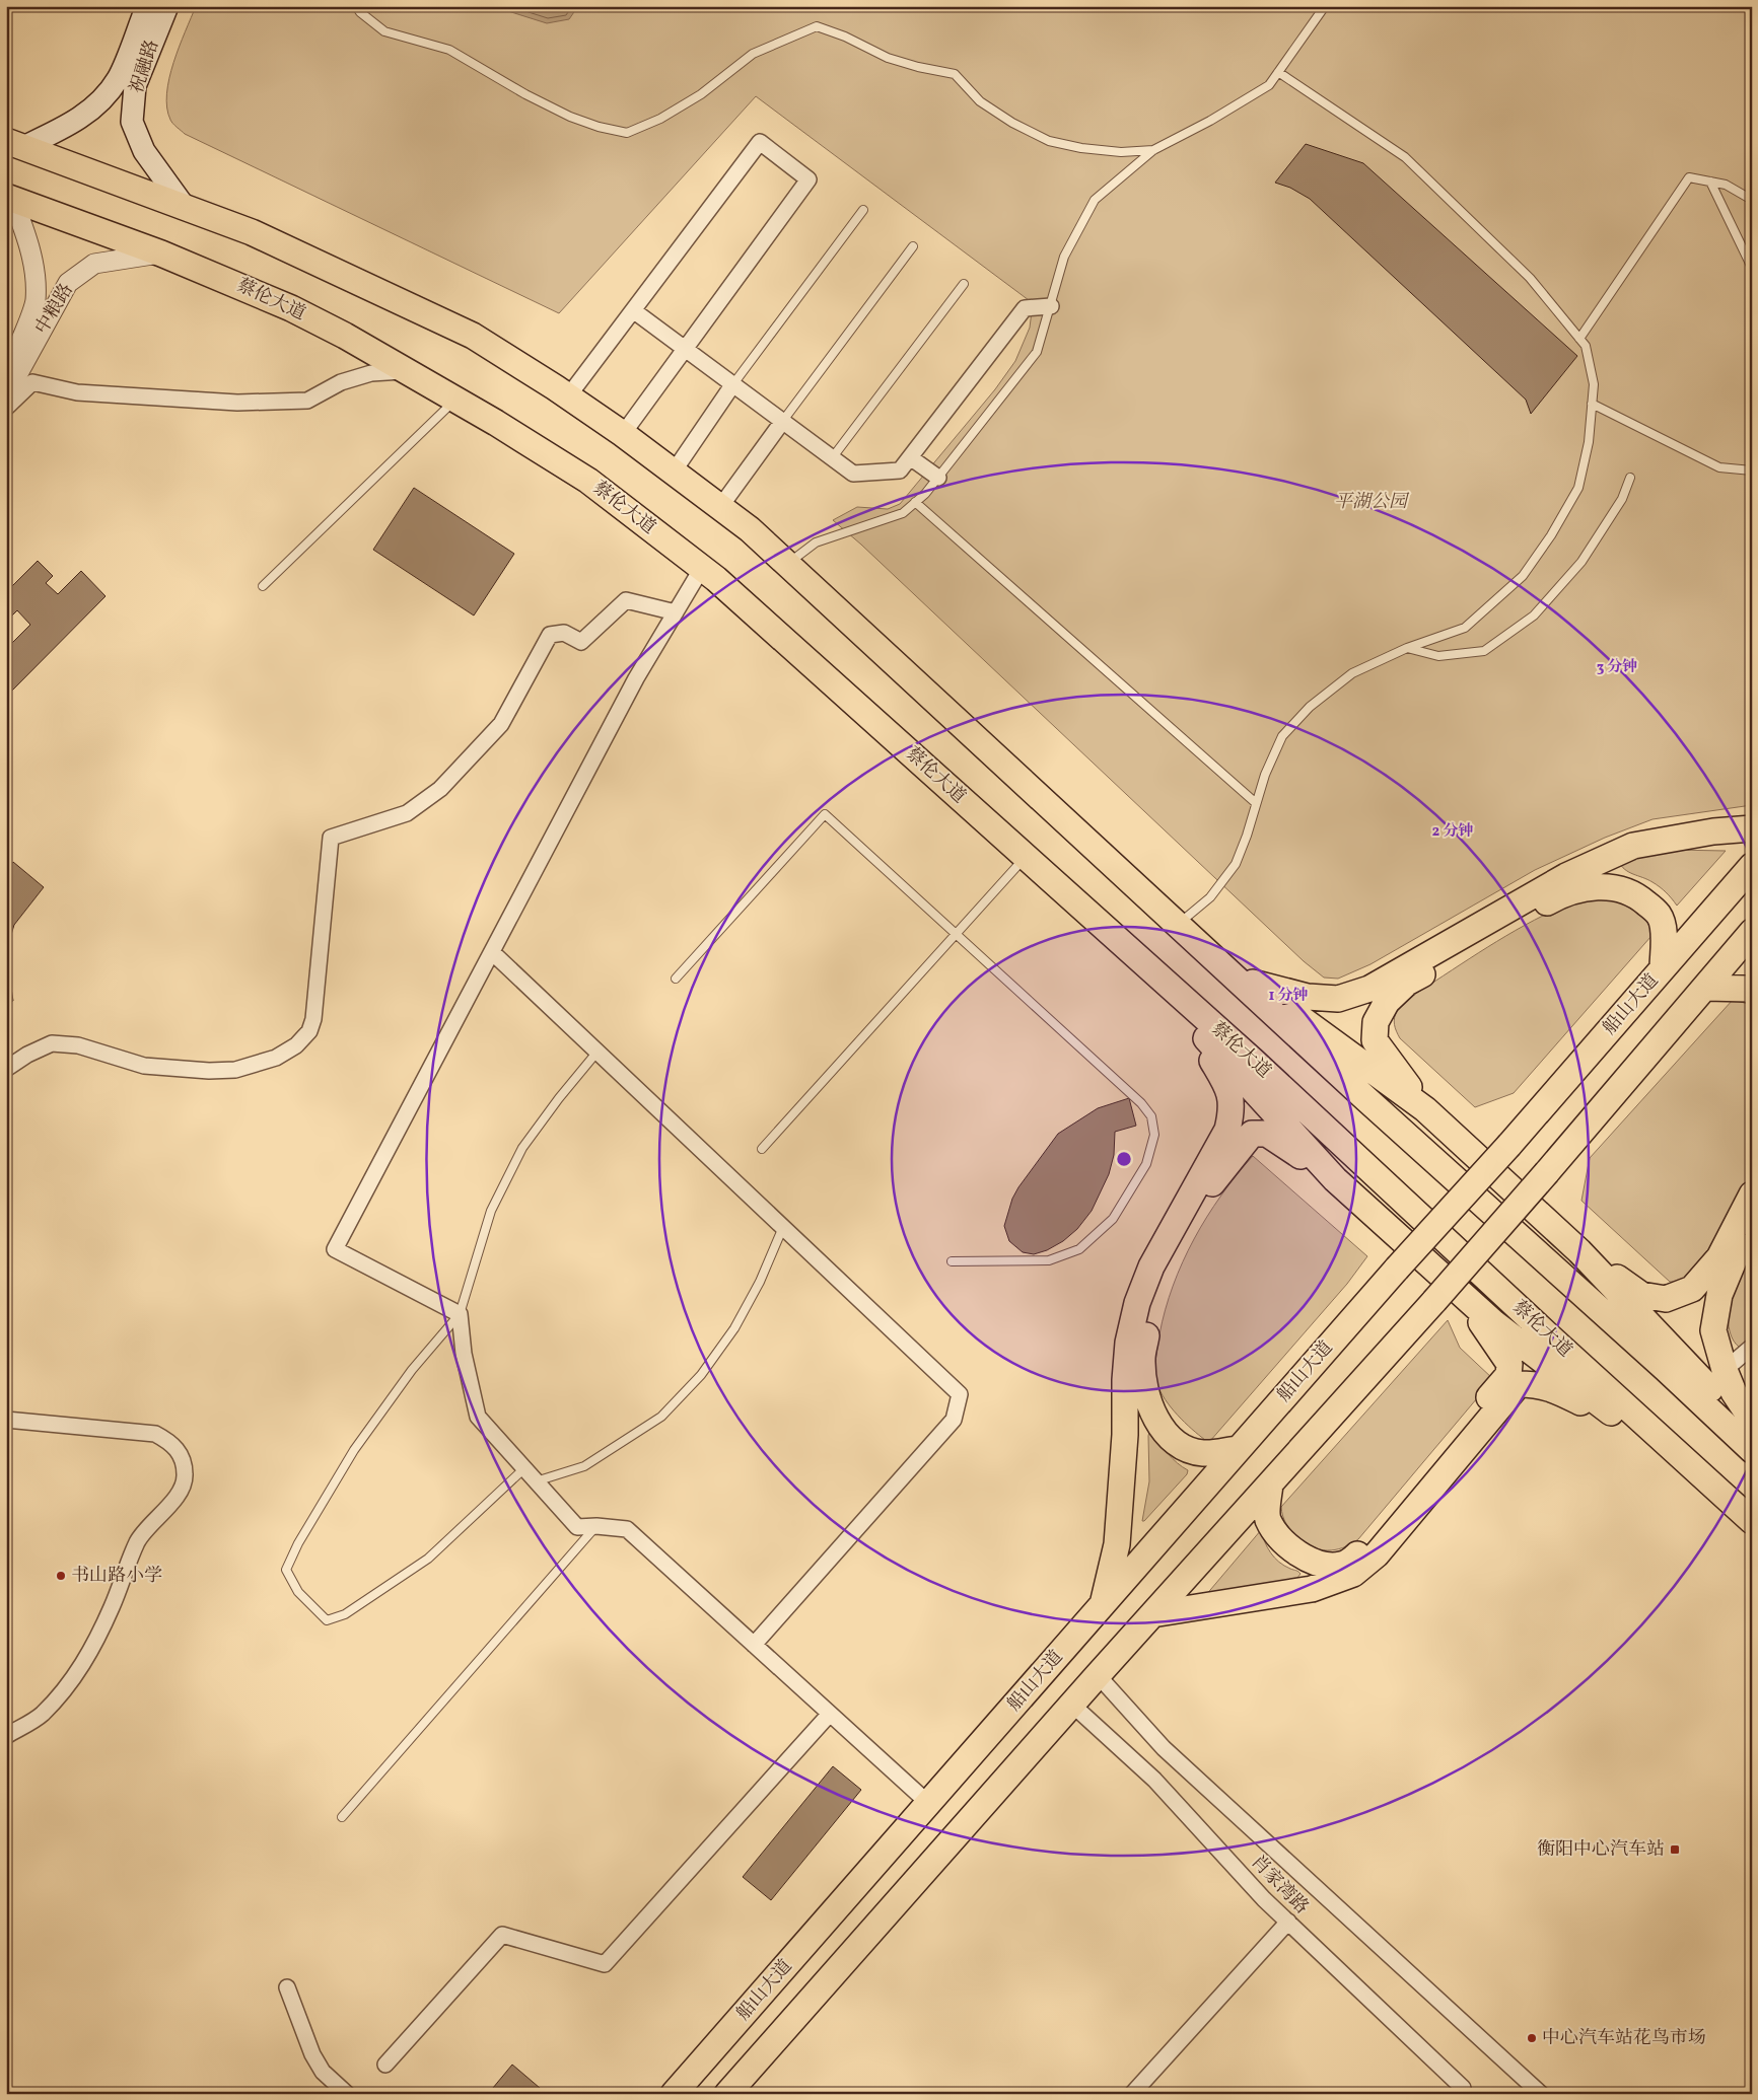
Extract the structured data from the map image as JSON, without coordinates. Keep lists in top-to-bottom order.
{
  "streets": {
    "highway": ["蔡伦大道", "船山大道"],
    "main road": ["祝融路"],
    "street": ["中粮路", "肖家湾路"]
  },
  "crossings": [
    ["蔡伦大道", "中粮路"]
  ],
  "parks": ["平湖公园"],
  "places": {
    "other": ["书山路小学", "中心汽车站花鸟市场"],
    "transit": ["衡阳中心汽车站"]
  },
  "rings": ["3 分钟", "2 分钟", "1 分钟"]
}
